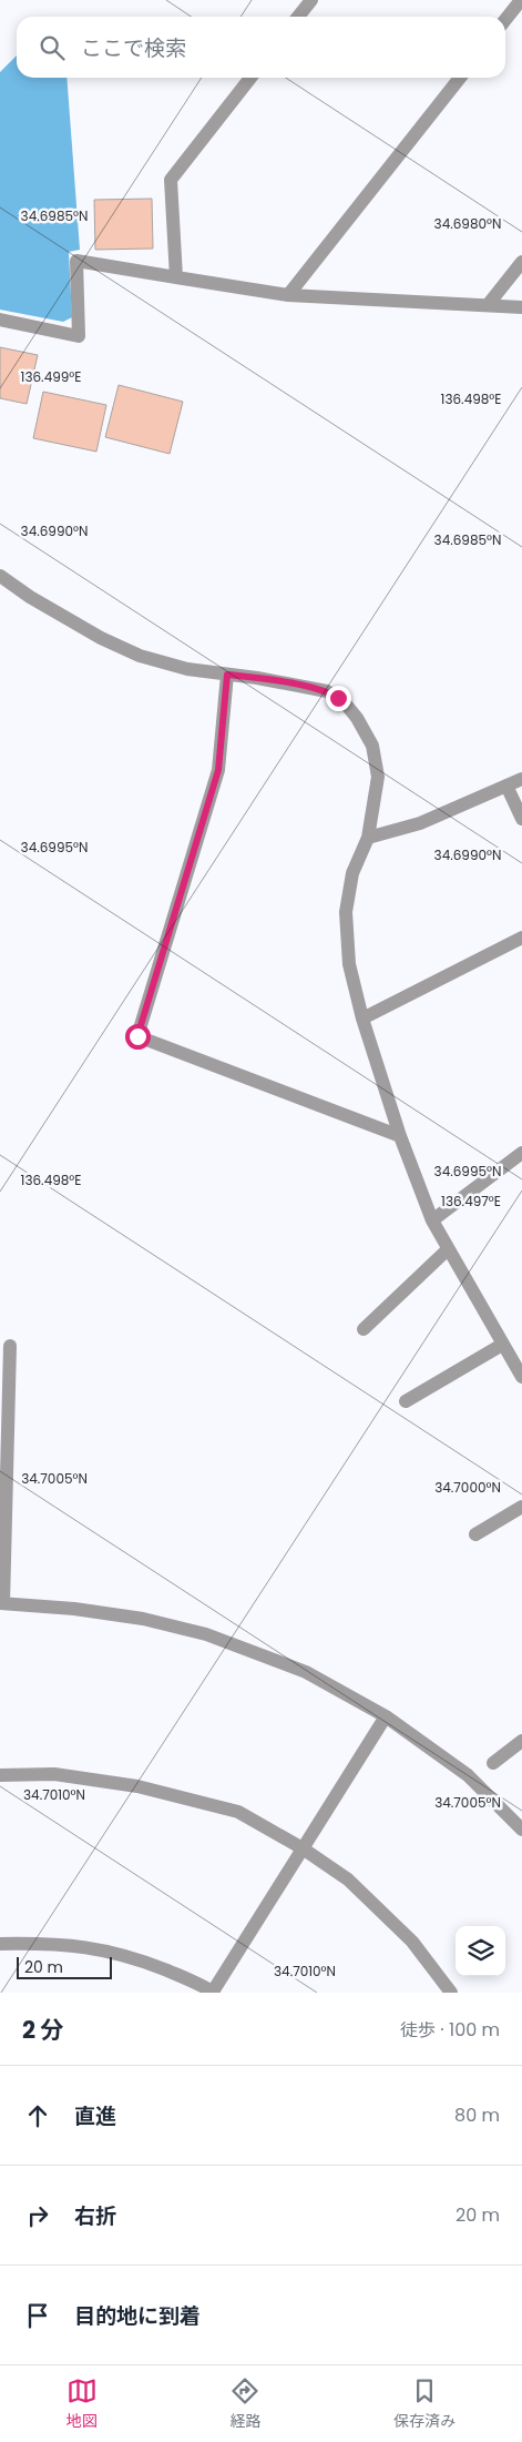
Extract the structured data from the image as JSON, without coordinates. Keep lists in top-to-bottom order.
{
  "scale_bar": "20 m",
  "page": {
    "search": "ここで検索",
    "scale": "20 m",
    "heading": ["2 分", "徒歩 · 100 m"],
    "list": [
      ["直進", "80 m"],
      ["右折", "20 m"],
      "目的地に到着"
    ],
    "nav": ["地図", "経路", "保存済み"]
  },
  "coordinates": [
    "34.6985°N",
    "34.6980°N",
    "136.499°E",
    "136.498°E",
    "34.6990°N",
    "34.6995°N",
    "136.497°E",
    "34.7005°N",
    "34.7000°N",
    "34.7010°N"
  ]
}
